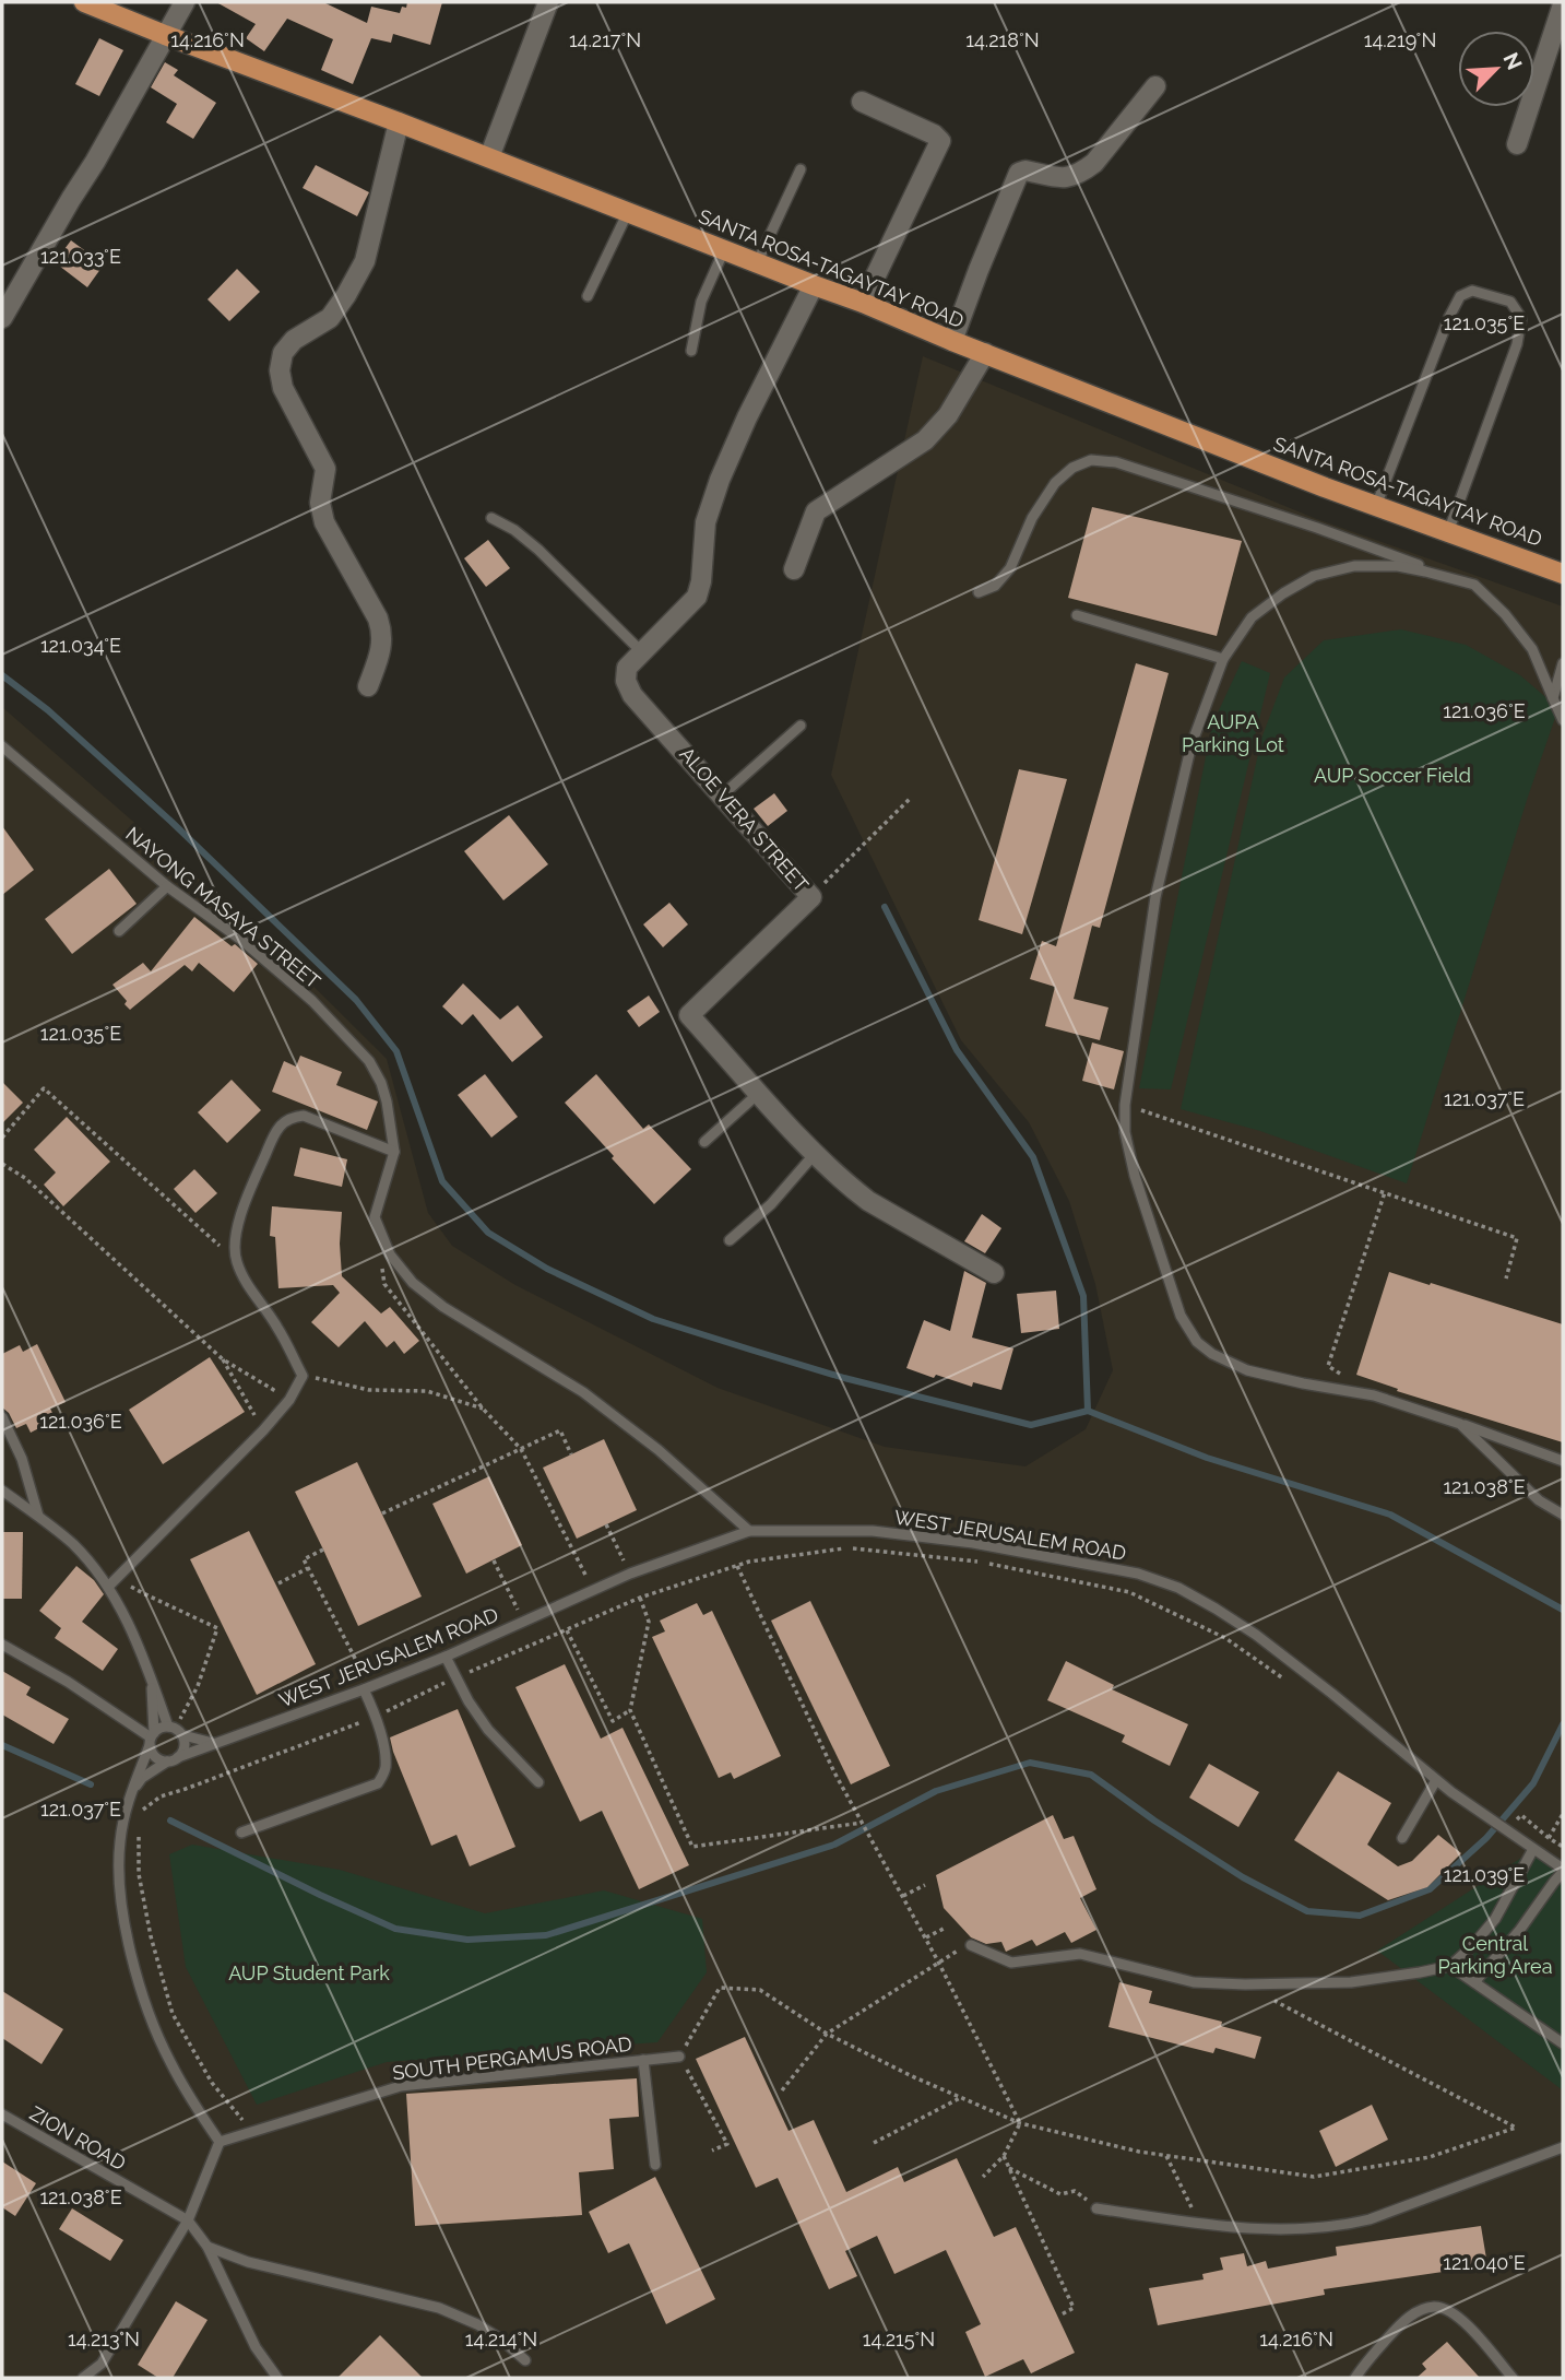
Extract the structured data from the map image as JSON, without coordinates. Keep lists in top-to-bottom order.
{
  "streets": {
    "main road": ["SANTA ROSA-TAGAYTAY ROAD"],
    "street": ["ALOE VERA STREET"],
    "lane": [
      "NAYONG MASAYA STREET",
      "WEST JERUSALEM ROAD",
      "SOUTH PERGAMUS ROAD",
      "ZION ROAD"
    ]
  },
  "crossings": [
    ["SANTA ROSA-TAGAYTAY ROAD", "ALOE VERA STREET"],
    ["NAYONG MASAYA STREET", "WEST JERUSALEM ROAD"]
  ],
  "parks": [
    "AUPA Parking Lot",
    "AUP Soccer Field",
    "Central Parking Area",
    "AUP Student Park"
  ],
  "north": "top right",
  "coordinates": [
    "14.216°N",
    "14.217°N",
    "14.218°N",
    "14.219°N",
    "121.033°E",
    "121.035°E",
    "121.034°E",
    "121.036°E",
    "121.037°E",
    "121.038°E",
    "121.039°E",
    "121.040°E",
    "14.213°N",
    "14.214°N",
    "14.215°N"
  ]
}
